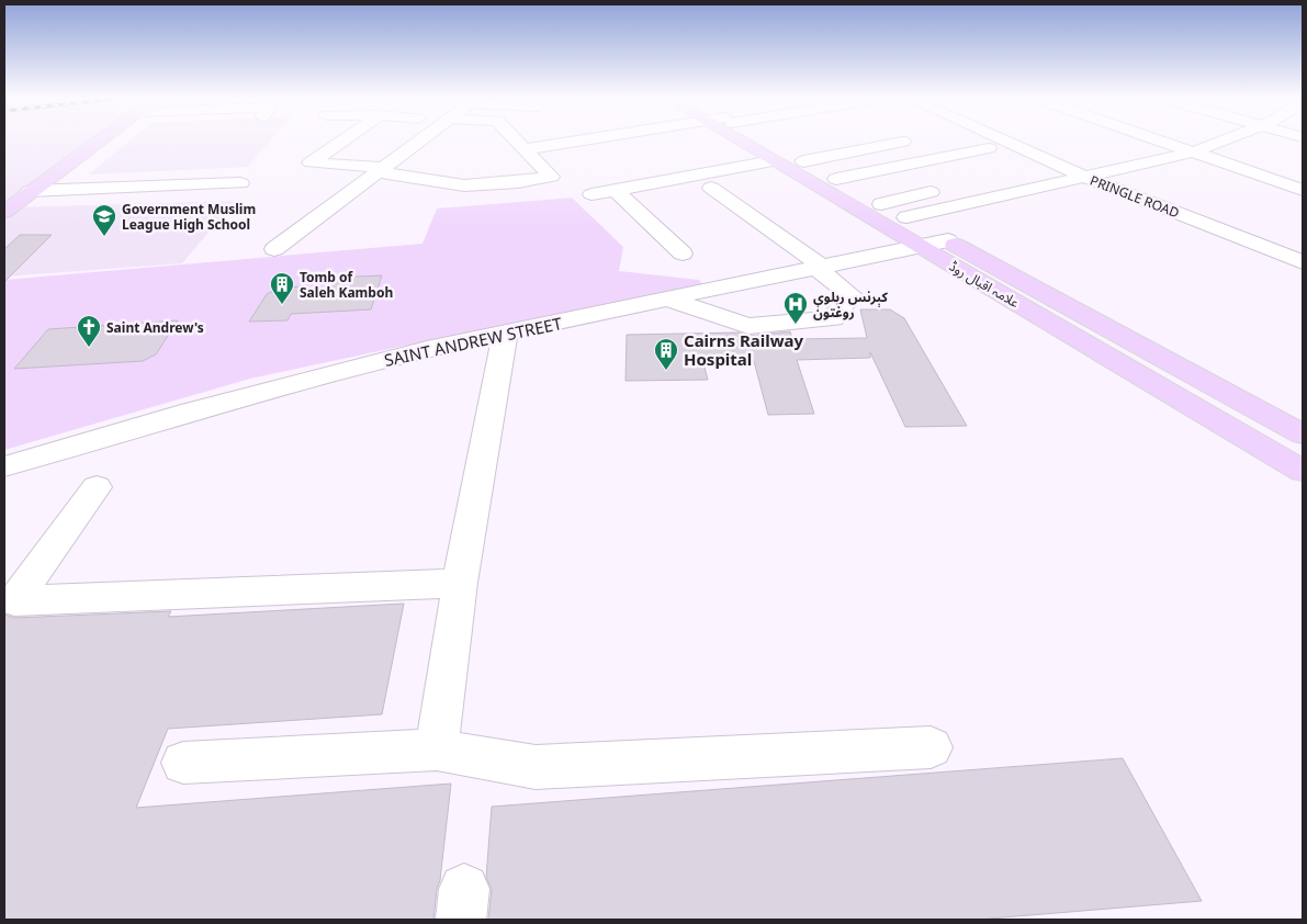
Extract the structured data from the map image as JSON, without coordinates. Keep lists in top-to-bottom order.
{
  "streets": {
    "main road": ["علامہ اقبال روڈ"],
    "street": ["PRINGLE ROAD", "SAINT ANDREW STREET"]
  },
  "crossings": [
    ["علامہ اقبال روڈ", "SAINT ANDREW STREET"]
  ],
  "places": {
    "school or university": ["Government Muslim League High School"],
    "building": ["Tomb of Saleh Kamboh", "Cairns Railway Hospital"],
    "hospital": ["کېرنس رېلوې روغتون"],
    "church": ["Saint Andrew's"]
  }
}
